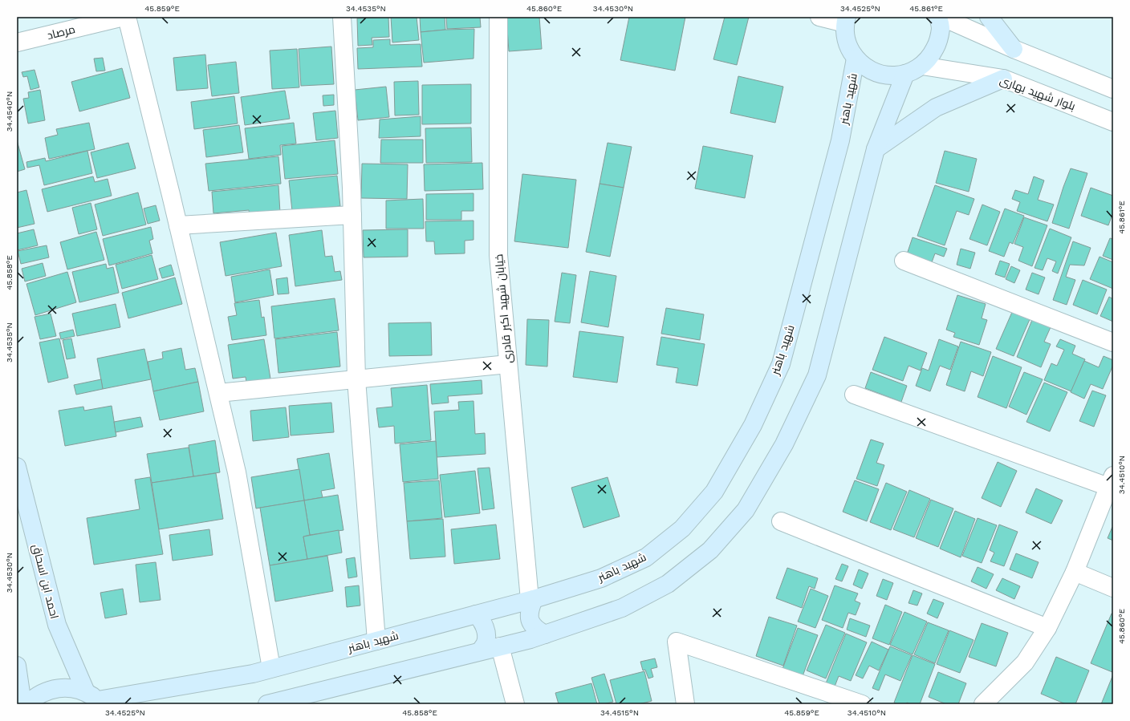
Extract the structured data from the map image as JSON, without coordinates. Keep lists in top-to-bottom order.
{
  "streets": {
    "main road": ["شهید باهنر", "احمد ابن اسحاق"],
    "street": ["مرصاد", "بلوار شهید بهاری", "خیابان شهید اکبر قادری"]
  },
  "crossings": [
    ["شهید باهنر", "خیابان شهید اکبر قادری"],
    ["شهید باهنر", "احمد ابن اسحاق"]
  ],
  "coordinates": [
    "45.859°E",
    "34.4535°N",
    "45.860°E",
    "34.4530°N",
    "34.4525°N",
    "45.861°E",
    "34.4540°N",
    "45.858°E",
    "34.4510°N",
    "34.4515°N"
  ]
}
